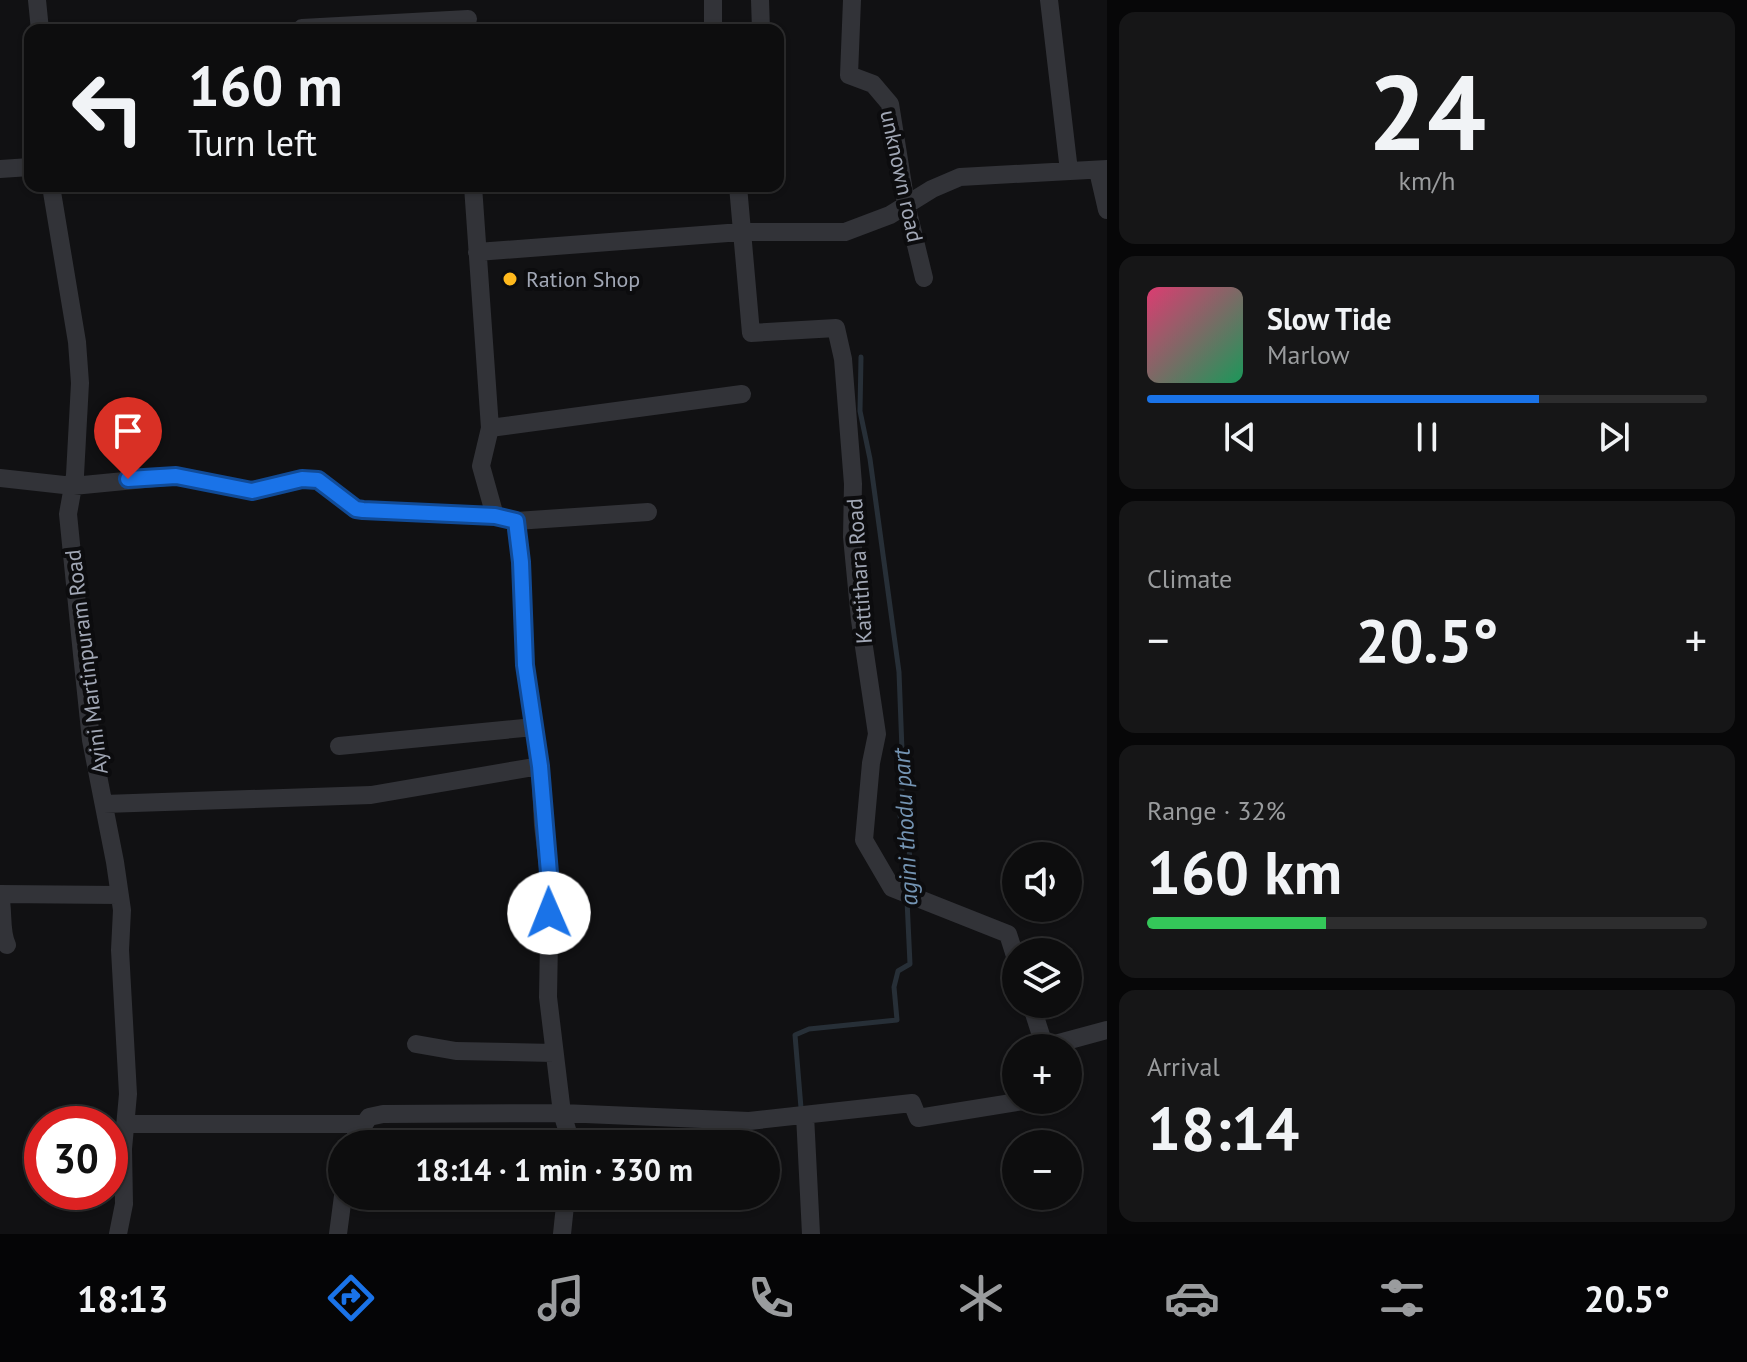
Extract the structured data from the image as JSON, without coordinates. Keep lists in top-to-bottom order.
{
  "streets": {
    "street": ["unknown road", "Kattithara Road", "Ayini Martinpuram Road"]
  },
  "water": ["agini thodu part"],
  "places": ["Ration Shop"],
  "page": {
    "tile": [
      ["24", "km/h"],
      "Climate",
      ["Range · 32%", "160 km"],
      ["Arrival", "18:14"]
    ],
    "turn": ["160 m", "Turn left"],
    "song": ["Slow Tide", "Marlow"],
    "heat": ["−", "20.5°", "+"],
    "map_buttons": ["+", "−"],
    "limit": "30",
    "trip": "18:14 · 1 min · 330 m",
    "tabs": ["18:13", "20.5°"]
  }
}
